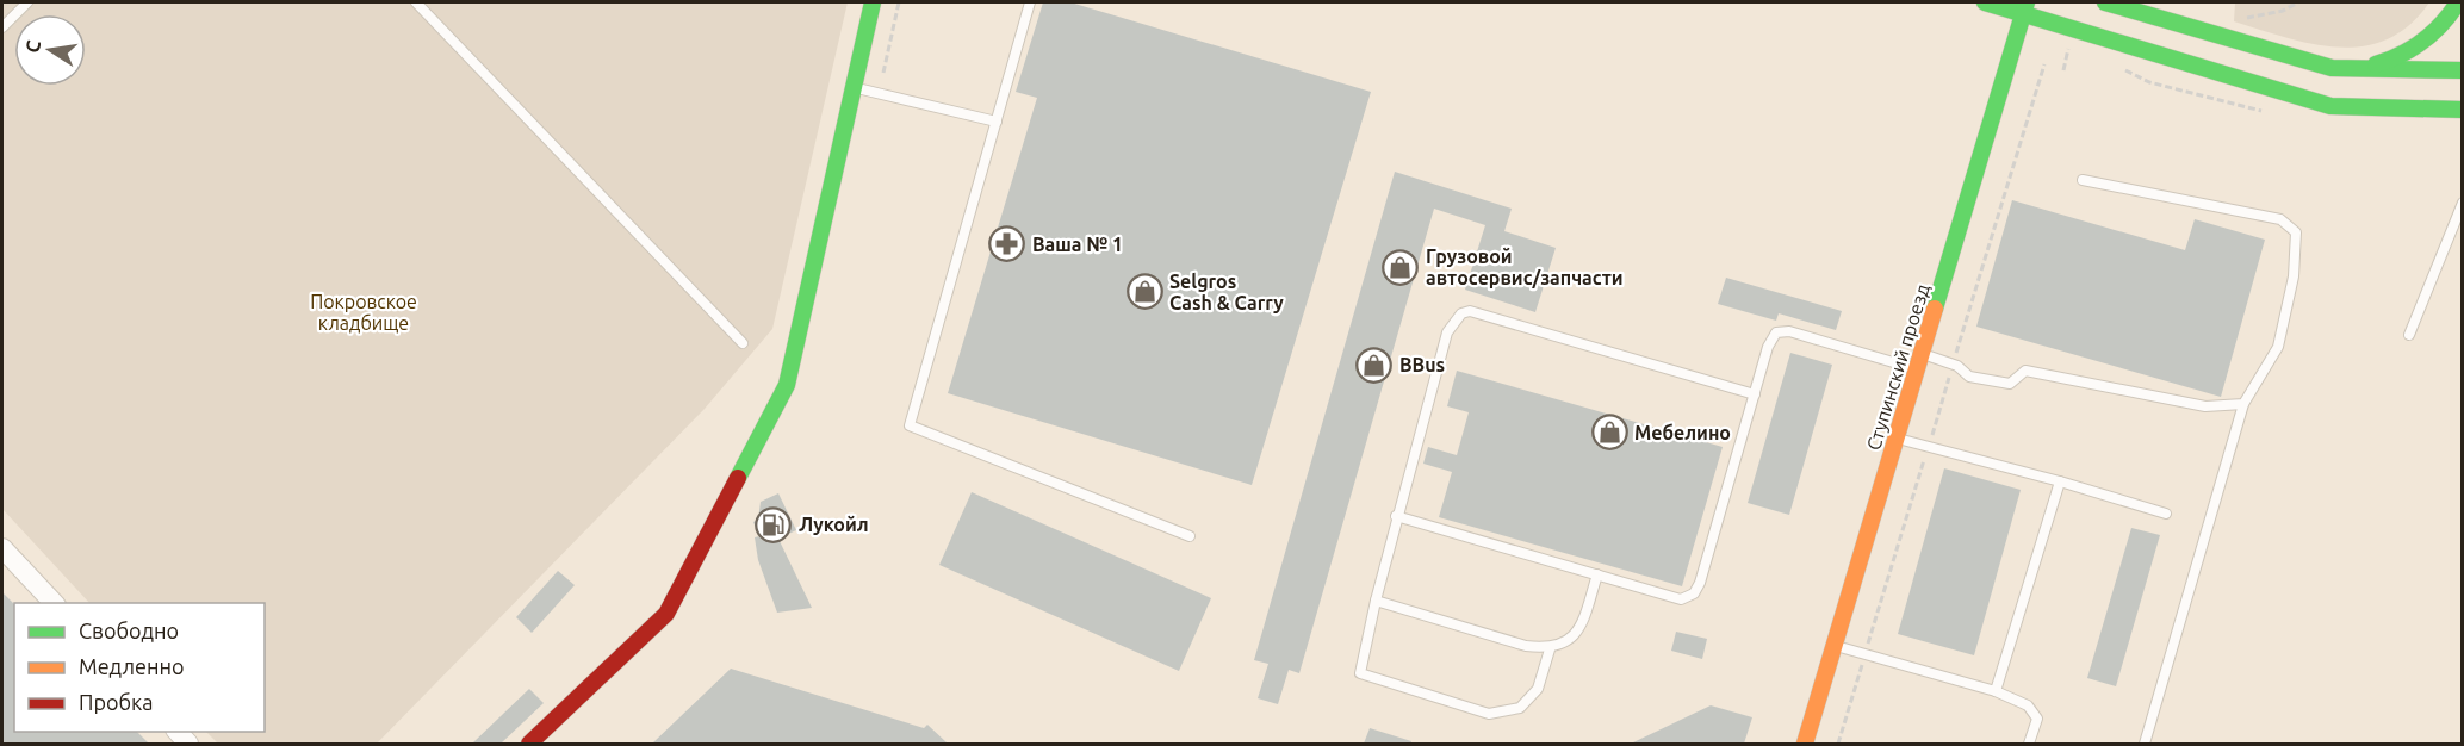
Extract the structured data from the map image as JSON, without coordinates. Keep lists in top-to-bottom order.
{
  "streets": {
    "street": ["Ступинский проезд"]
  },
  "parks": ["Покровское кладбище"],
  "places": {
    "pharmacy": ["Ваша № 1"],
    "shop": [
      "Грузовой автосервис/запчасти",
      "Selgros Cash & Carry",
      "BBus",
      "Мебелино"
    ],
    "fuel station": ["Лукойл"]
  },
  "legend": ["Свободно", "Медленно", "Пробка"],
  "north": "left"
}
